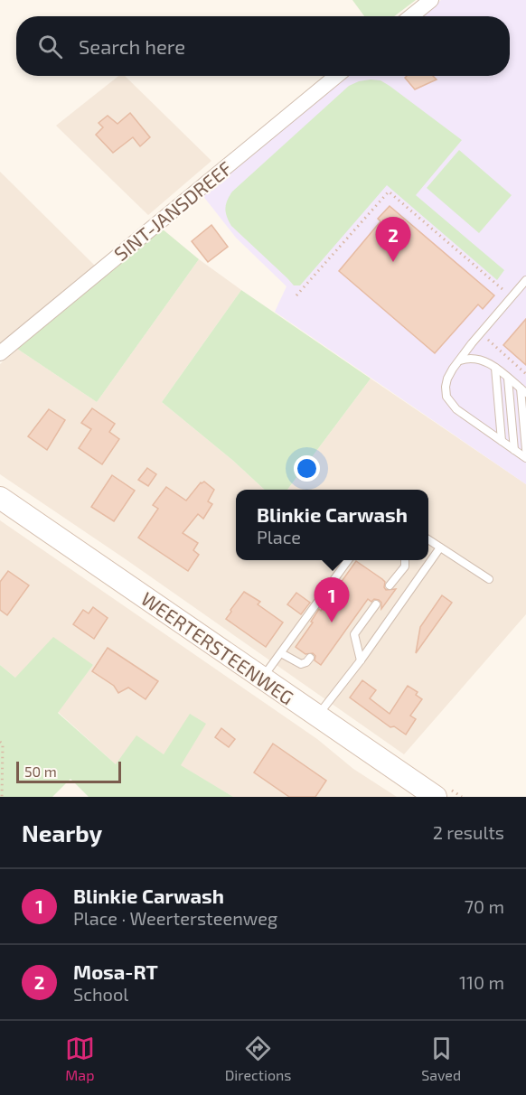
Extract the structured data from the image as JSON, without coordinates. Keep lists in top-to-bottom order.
{
  "streets": {
    "main road": ["WEERTERSTEENWEG"],
    "street": ["SINT-JANSDREEF"]
  },
  "scale_bar": "50 m",
  "page": {
    "search": "Search here",
    "pins": ["2", "1"],
    "popup": ["Blinkie Carwash", "Place"],
    "scale": "50 m",
    "heading": ["Nearby", "2 results"],
    "list": [
      {
        "mark": "1",
        "name": "Blinkie Carwash",
        "note": "Place · Weertersteenweg",
        "value": "70 m"
      },
      {
        "mark": "2",
        "name": "Mosa-RT",
        "note": "School",
        "value": "110 m"
      }
    ],
    "nav": ["Map", "Directions", "Saved"]
  }
}
